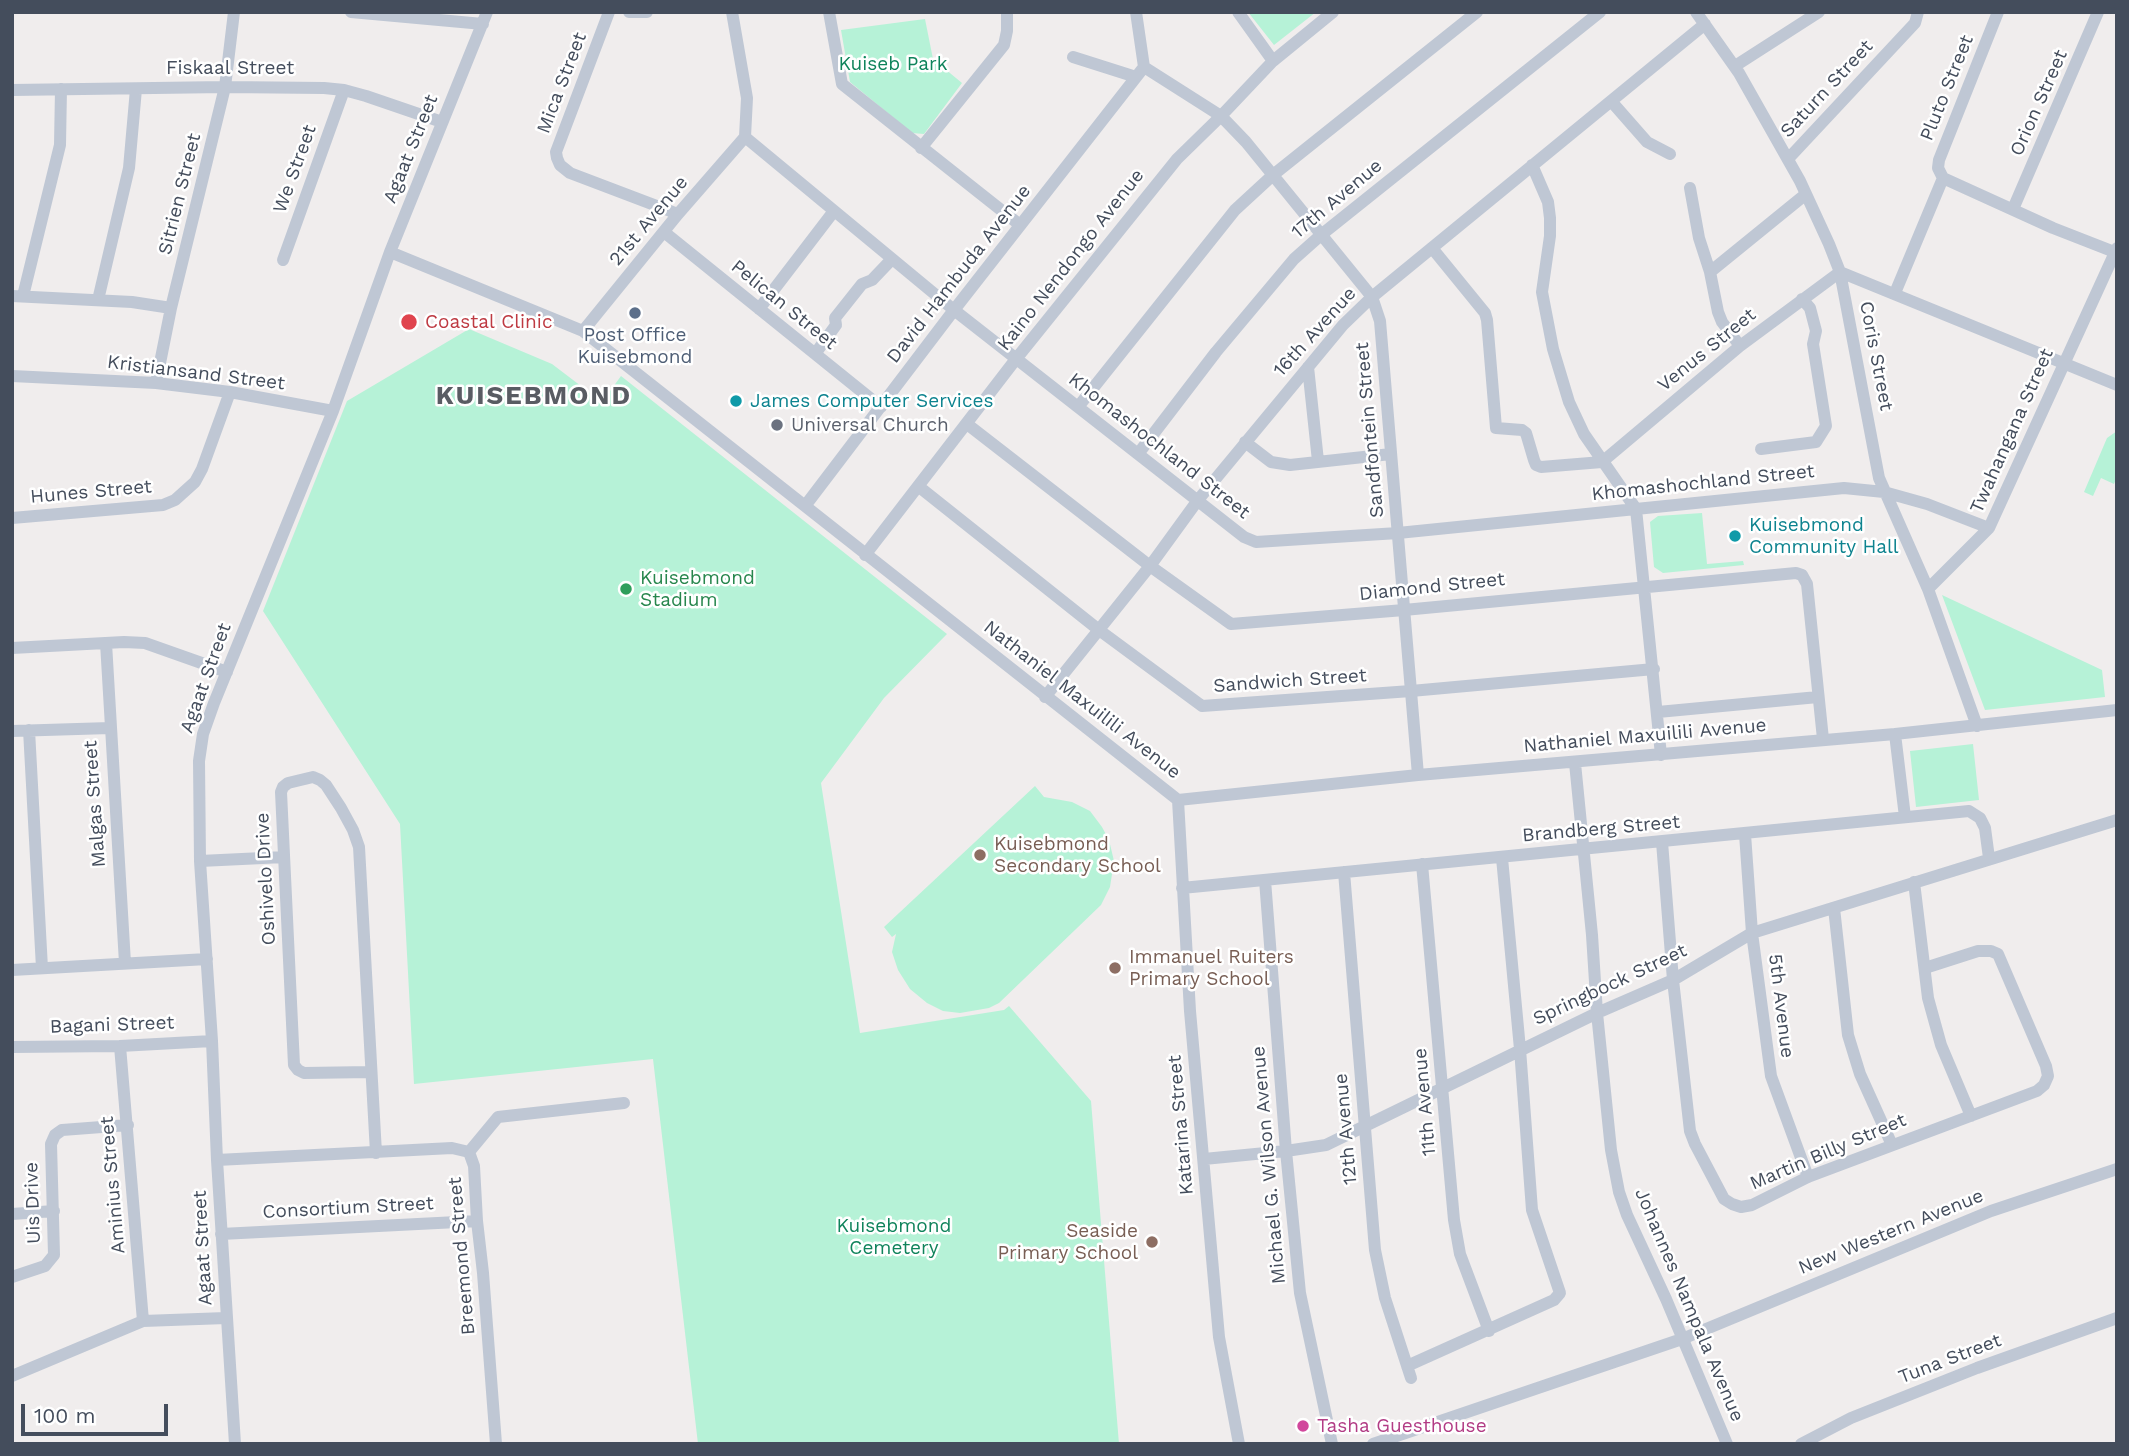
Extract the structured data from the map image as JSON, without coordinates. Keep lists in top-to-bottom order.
{
  "streets": {
    "street": [
      "Fiskaal Street",
      "Mica Street",
      "Pluto Street",
      "Saturn Street",
      "Orion Street",
      "Agaat Street",
      "We Street",
      "Sitrien Street",
      "17th Avenue",
      "21st Avenue",
      "Kaino Nendongo Avenue",
      "David Hambuda Avenue",
      "Pelican Street",
      "16th Avenue",
      "Venus Street",
      "Coris Street",
      "Kristiansand Street",
      "Sandfontein Street",
      "Twahangana Street",
      "Khomashochland Street",
      "Hunes Street",
      "Diamond Street",
      "Sandwich Street",
      "Nathaniel Maxuilili Avenue",
      "Malgas Street",
      "Brandberg Street",
      "Oshivelo Drive",
      "Springbock Street",
      "5th Avenue",
      "Bagani Street",
      "11th Avenue",
      "Katarina Street",
      "12th Avenue",
      "Martin Billy Street",
      "Michael G. Wilson Avenue",
      "Aminius Street",
      "Uis Drive",
      "Consortium Street",
      "New Western Avenue",
      "Breemond Street",
      "Johannes Nampala Avenue",
      "Tuna Street"
    ]
  },
  "crossings": [
    ["Fiskaal Street", "Agaat Street"],
    ["Fiskaal Street", "We Street"],
    ["Fiskaal Street", "Sitrien Street"],
    ["Mica Street", "21st Avenue"],
    ["Saturn Street", "Coris Street"],
    ["Agaat Street", "Kristiansand Street"],
    ["Agaat Street", "Nathaniel Maxuilili Avenue"],
    ["Agaat Street", "Bagani Street"],
    ["Agaat Street", "Consortium Street"],
    ["Agaat Street", "Breemond Street"],
    ["Sitrien Street", "Kristiansand Street"],
    ["17th Avenue", "Sandfontein Street"],
    ["17th Avenue", "Khomashochland Street"],
    ["21st Avenue", "Pelican Street"],
    ["21st Avenue", "Khomashochland Street"],
    ["21st Avenue", "Nathaniel Maxuilili Avenue"],
    ["Kaino Nendongo Avenue", "Sandfontein Street"],
    ["Kaino Nendongo Avenue", "Khomashochland Street"],
    ["Kaino Nendongo Avenue", "Diamond Street"],
    ["Kaino Nendongo Avenue", "Sandwich Street"],
    ["Kaino Nendongo Avenue", "Nathaniel Maxuilili Avenue"],
    ["David Hambuda Avenue", "Pelican Street"],
    ["David Hambuda Avenue", "Sandfontein Street"],
    ["David Hambuda Avenue", "Khomashochland Street"],
    ["David Hambuda Avenue", "Nathaniel Maxuilili Avenue"],
    ["16th Avenue", "Coris Street"],
    ["16th Avenue", "Sandfontein Street"],
    ["16th Avenue", "Khomashochland Street"],
    ["16th Avenue", "Diamond Street"],
    ["16th Avenue", "Sandwich Street"],
    ["16th Avenue", "Nathaniel Maxuilili Avenue"],
    ["Venus Street", "Coris Street"],
    ["Coris Street", "Twahangana Street"],
    ["Coris Street", "Khomashochland Street"],
    ["Coris Street", "Nathaniel Maxuilili Avenue"],
    ["Kristiansand Street", "Hunes Street"],
    ["Sandfontein Street", "Khomashochland Street"],
    ["Sandfontein Street", "Diamond Street"],
    ["Sandfontein Street", "Sandwich Street"],
    ["Sandfontein Street", "Nathaniel Maxuilili Avenue"],
    ["Twahangana Street", "Khomashochland Street"],
    ["Diamond Street", "Nathaniel Maxuilili Avenue"],
    ["Nathaniel Maxuilili Avenue", "Katarina Street"],
    ["Nathaniel Maxuilili Avenue", "Johannes Nampala Avenue"],
    ["Brandberg Street", "Springbock Street"],
    ["Brandberg Street", "5th Avenue"],
    ["Brandberg Street", "11th Avenue"],
    ["Brandberg Street", "Katarina Street"],
    ["Brandberg Street", "12th Avenue"],
    ["Brandberg Street", "Martin Billy Street"],
    ["Brandberg Street", "Michael G. Wilson Avenue"],
    ["Brandberg Street", "Johannes Nampala Avenue"],
    ["Oshivelo Drive", "Breemond Street"],
    ["Springbock Street", "5th Avenue"],
    ["Springbock Street", "11th Avenue"],
    ["Springbock Street", "Katarina Street"],
    ["Springbock Street", "12th Avenue"],
    ["Springbock Street", "Martin Billy Street"],
    ["Springbock Street", "Michael G. Wilson Avenue"],
    ["Springbock Street", "Johannes Nampala Avenue"],
    ["5th Avenue", "Martin Billy Street"],
    ["Bagani Street", "Aminius Street"],
    ["11th Avenue", "12th Avenue"],
    ["Aminius Street", "Uis Drive"],
    ["Consortium Street", "Breemond Street"],
    ["New Western Avenue", "Johannes Nampala Avenue"]
  ],
  "districts": ["KUISEBMOND"],
  "parks": ["Kuiseb Park", "Kuisebmond Cemetery"],
  "places": [
    "Post Office Kuisebmond",
    "Coastal Clinic",
    "James Computer Services",
    "Universal Church",
    "Kuisebmond Community Hall",
    "Kuisebmond Stadium",
    "Kuisebmond Secondary School",
    "Immanuel Ruiters Primary School",
    "Seaside Primary School",
    "Tasha Guesthouse"
  ],
  "scale_bar": "100 m"
}
